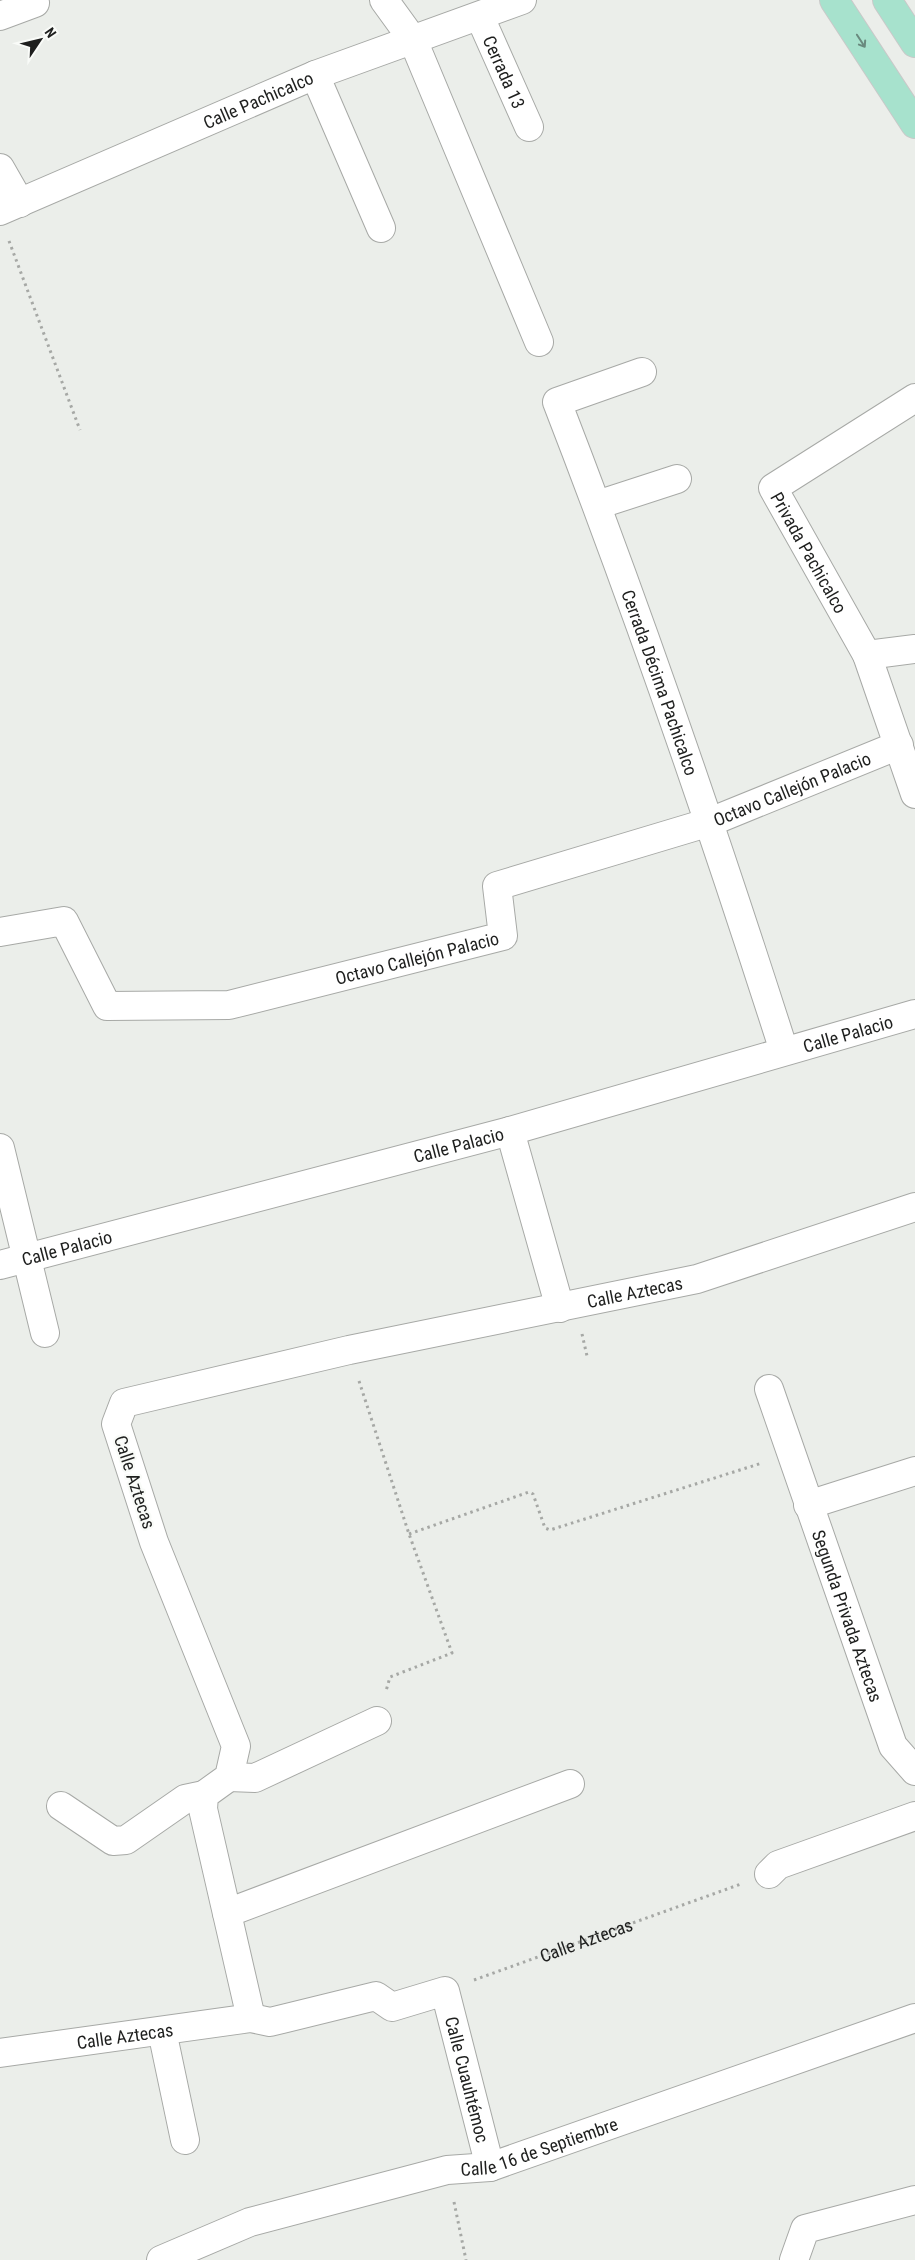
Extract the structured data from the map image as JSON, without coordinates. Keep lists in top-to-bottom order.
{
  "streets": {
    "street": [
      "Cerrada 13",
      "Calle Pachicalco",
      "Privada Pachicalco",
      "Cerrada Décima Pachicalco",
      "Octavo Callejón Palacio",
      "Calle Palacio",
      "Calle Aztecas",
      "Segunda Privada Aztecas",
      "Calle Cuauhtémoc",
      "Calle 16 de Septiembre"
    ]
  },
  "crossings": [
    ["Cerrada 13", "Calle Pachicalco"],
    ["Privada Pachicalco", "Octavo Callejón Palacio"],
    ["Cerrada Décima Pachicalco", "Octavo Callejón Palacio"],
    ["Cerrada Décima Pachicalco", "Calle Palacio"],
    ["Calle Aztecas", "Calle Cuauhtémoc"],
    ["Calle Cuauhtémoc", "Calle 16 de Septiembre"]
  ],
  "north": "top right"
}
